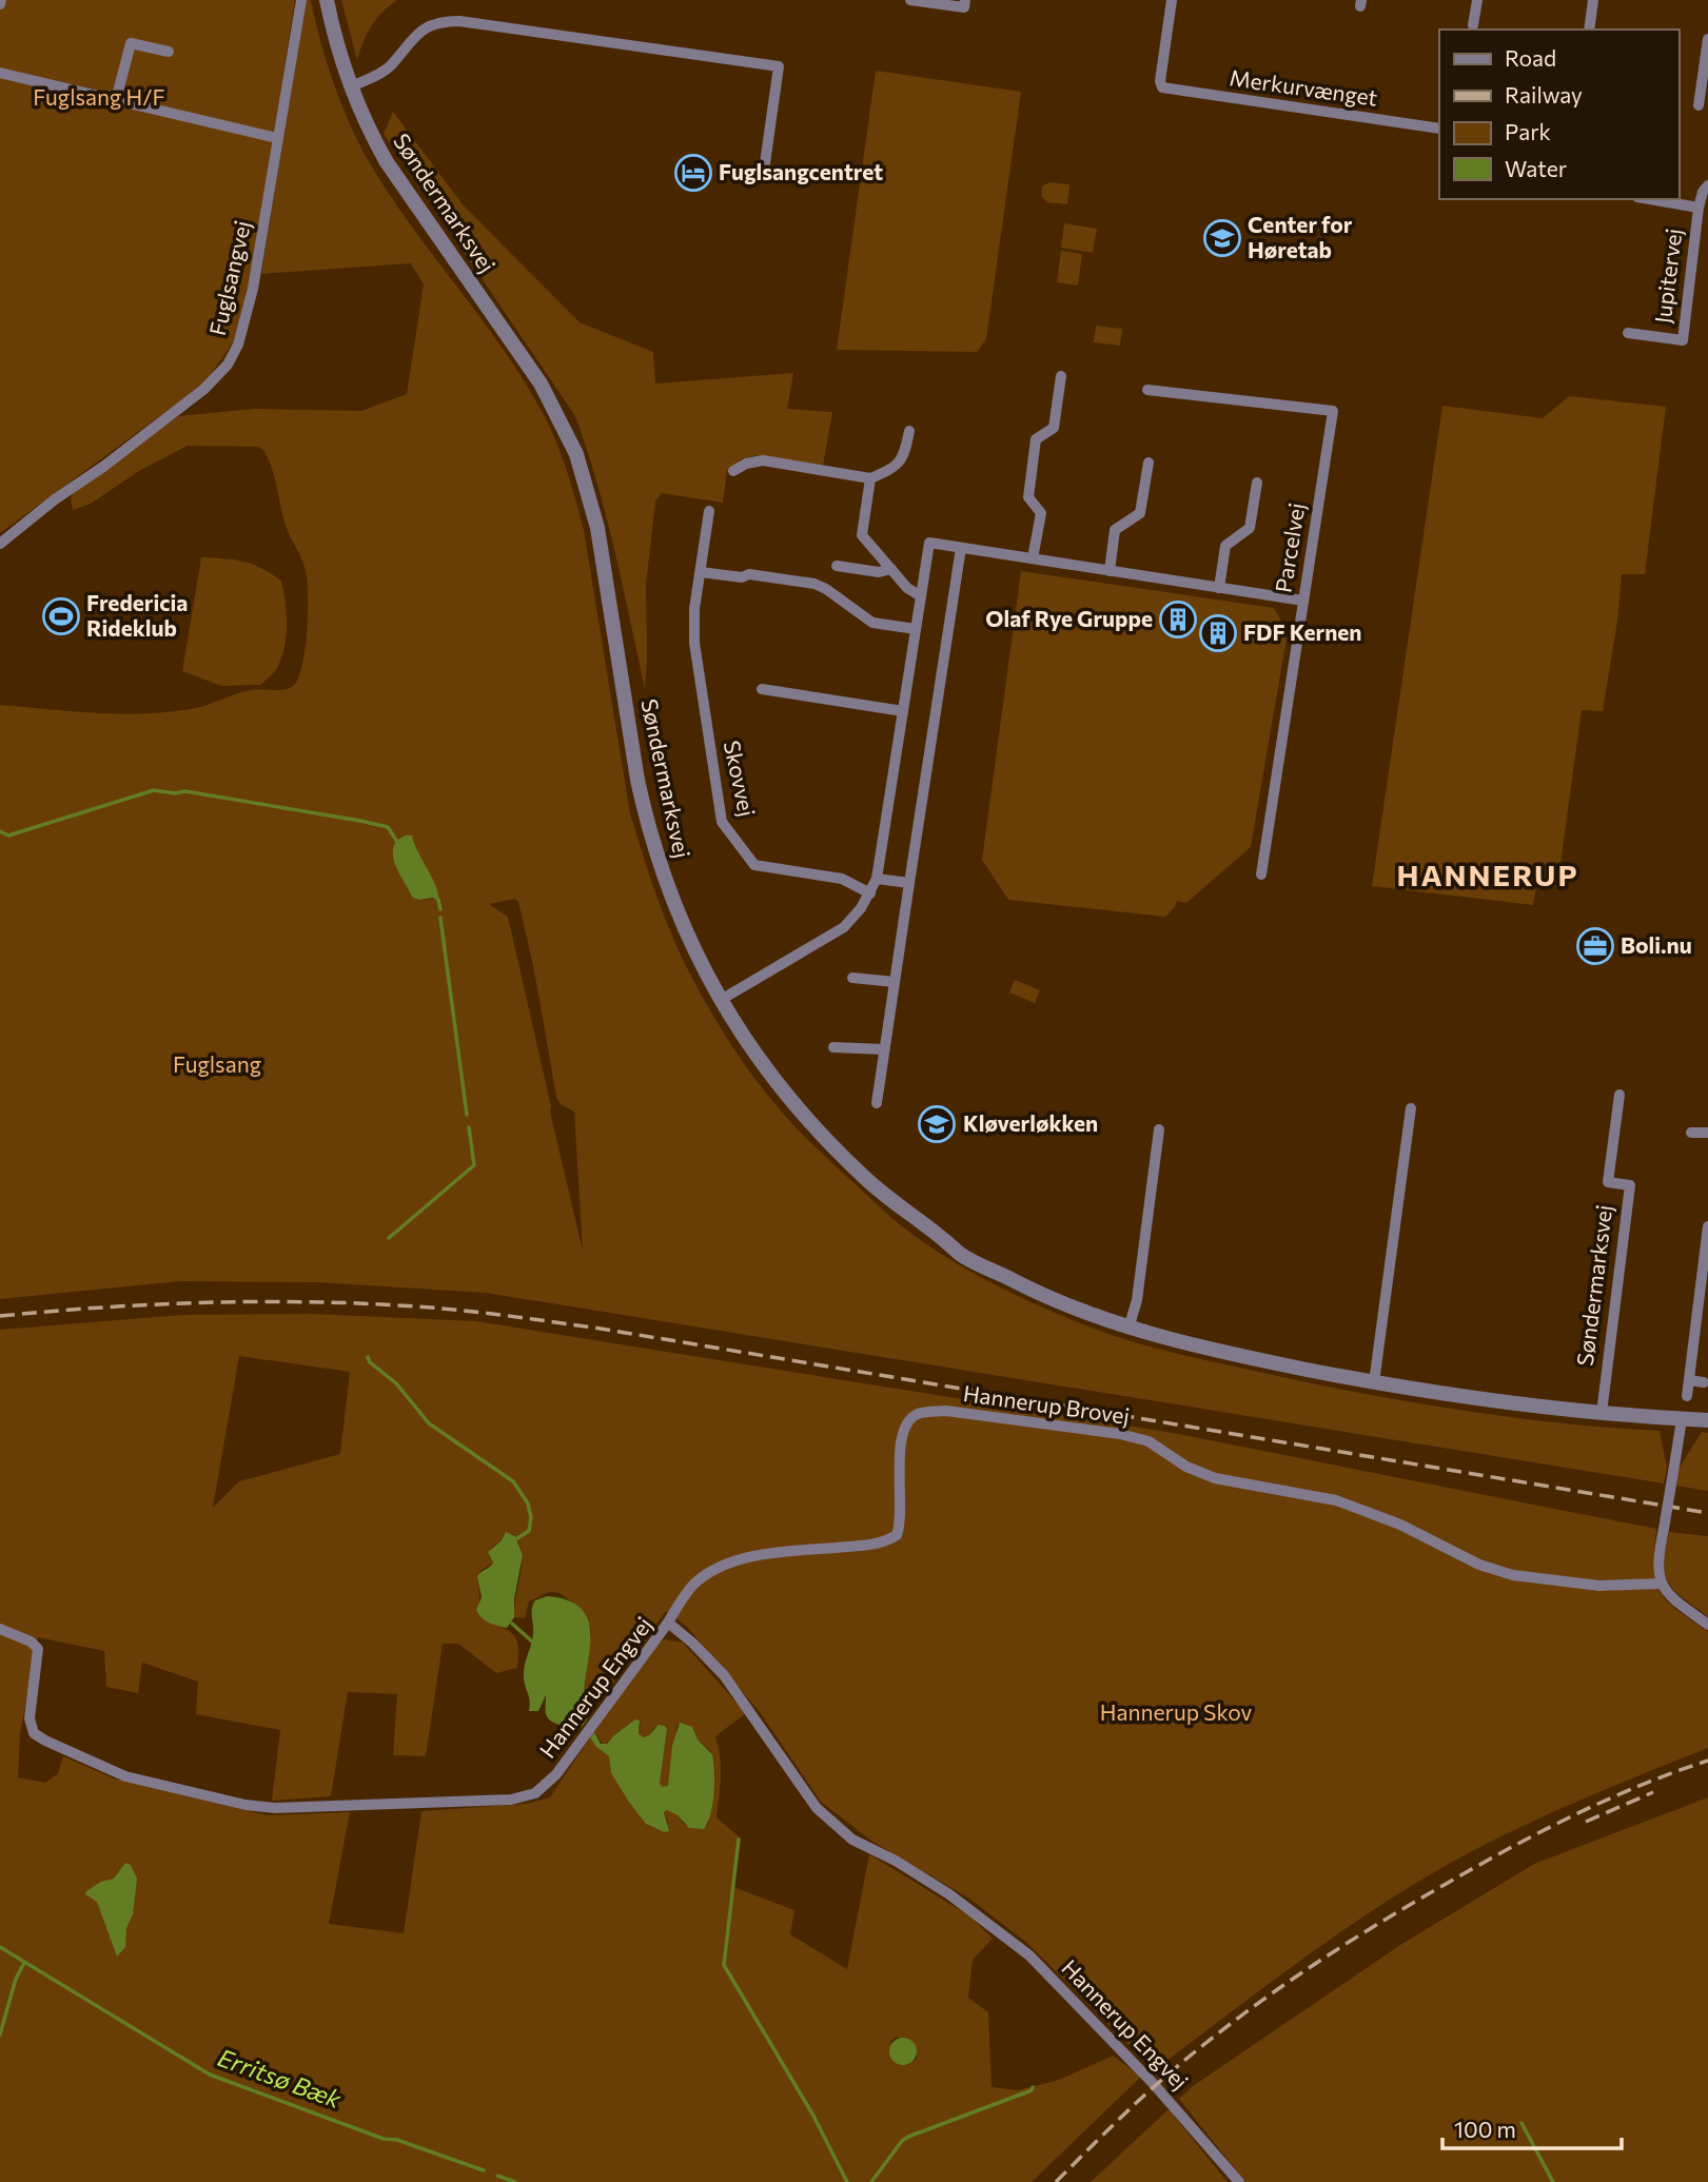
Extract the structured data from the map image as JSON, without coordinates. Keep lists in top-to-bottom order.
{
  "streets": {
    "street": [
      "Merkurvænget",
      "Søndermarksvej",
      "Jupitervej",
      "Fuglsangvej",
      "Parcelvej",
      "Skovvej",
      "Hannerup Brovej",
      "Hannerup Engvej"
    ]
  },
  "crossings": [
    ["Hannerup Brovej", "Hannerup Engvej"]
  ],
  "districts": ["HANNERUP"],
  "water": ["Erritsø Bæk"],
  "parks": ["Fuglsang H/F", "Fuglsang", "Hannerup Skov"],
  "places": {
    "hotel": ["Fuglsangcentret"],
    "school or university": ["Center for Høretab", "Kløverløkken"],
    "sports": ["Fredericia Rideklub"],
    "building": ["Olaf Rye Gruppe", "FDF Kernen"],
    "office": ["Boli.nu"]
  },
  "legend": [
    "Road",
    "Railway",
    "Park",
    "Water"
  ],
  "scale_bar": "100 m"
}
